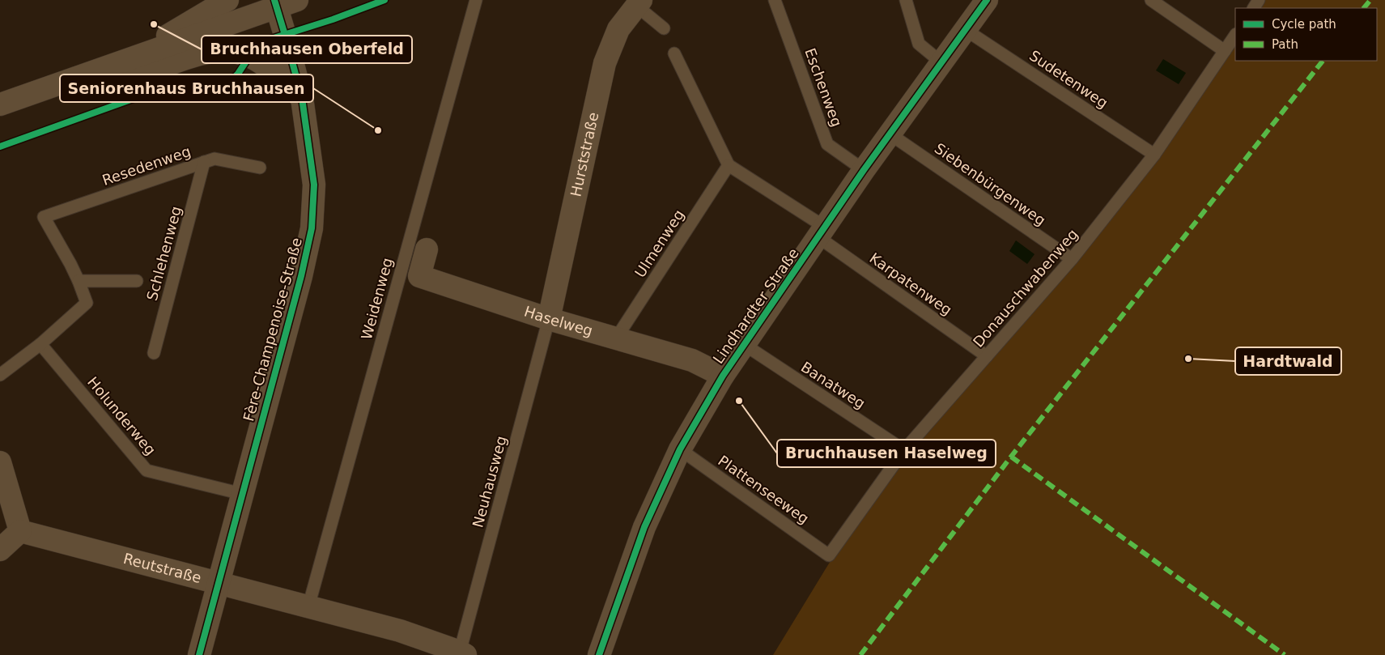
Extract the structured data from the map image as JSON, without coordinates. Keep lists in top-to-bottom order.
{
  "streets": {
    "street": [
      "Hurststraße",
      "Lindhardter Straße",
      "Haselweg",
      "Fère-Champenoise-Straße",
      "Reutstraße"
    ],
    "lane": [
      "Sudetenweg",
      "Eschenweg",
      "Resedenweg",
      "Siebenbürgenweg",
      "Ulmenweg",
      "Schlehenweg",
      "Karpatenweg",
      "Donauschwabenweg",
      "Weidenweg",
      "Banatweg",
      "Holunderweg",
      "Neuhausweg",
      "Plattenseeweg"
    ]
  },
  "crossings": [
    ["Sudetenweg", "Donauschwabenweg"],
    ["Sudetenweg", "Lindhardter Straße"],
    ["Eschenweg", "Lindhardter Straße"],
    ["Hurststraße", "Haselweg"],
    ["Hurststraße", "Neuhausweg"],
    ["Resedenweg", "Schlehenweg"],
    ["Siebenbürgenweg", "Donauschwabenweg"],
    ["Siebenbürgenweg", "Lindhardter Straße"],
    ["Ulmenweg", "Haselweg"],
    ["Karpatenweg", "Donauschwabenweg"],
    ["Karpatenweg", "Lindhardter Straße"],
    ["Donauschwabenweg", "Banatweg"],
    ["Donauschwabenweg", "Plattenseeweg"],
    ["Weidenweg", "Reutstraße"],
    ["Lindhardter Straße", "Haselweg"],
    ["Lindhardter Straße", "Banatweg"],
    ["Lindhardter Straße", "Plattenseeweg"],
    ["Haselweg", "Neuhausweg"],
    ["Fère-Champenoise-Straße", "Holunderweg"],
    ["Fère-Champenoise-Straße", "Reutstraße"],
    ["Neuhausweg", "Reutstraße"]
  ],
  "places": [
    "Bruchhausen Oberfeld",
    "Seniorenhaus Bruchhausen",
    "Hardtwald",
    "Bruchhausen Haselweg"
  ],
  "legend": ["Cycle path", "Path"]
}
